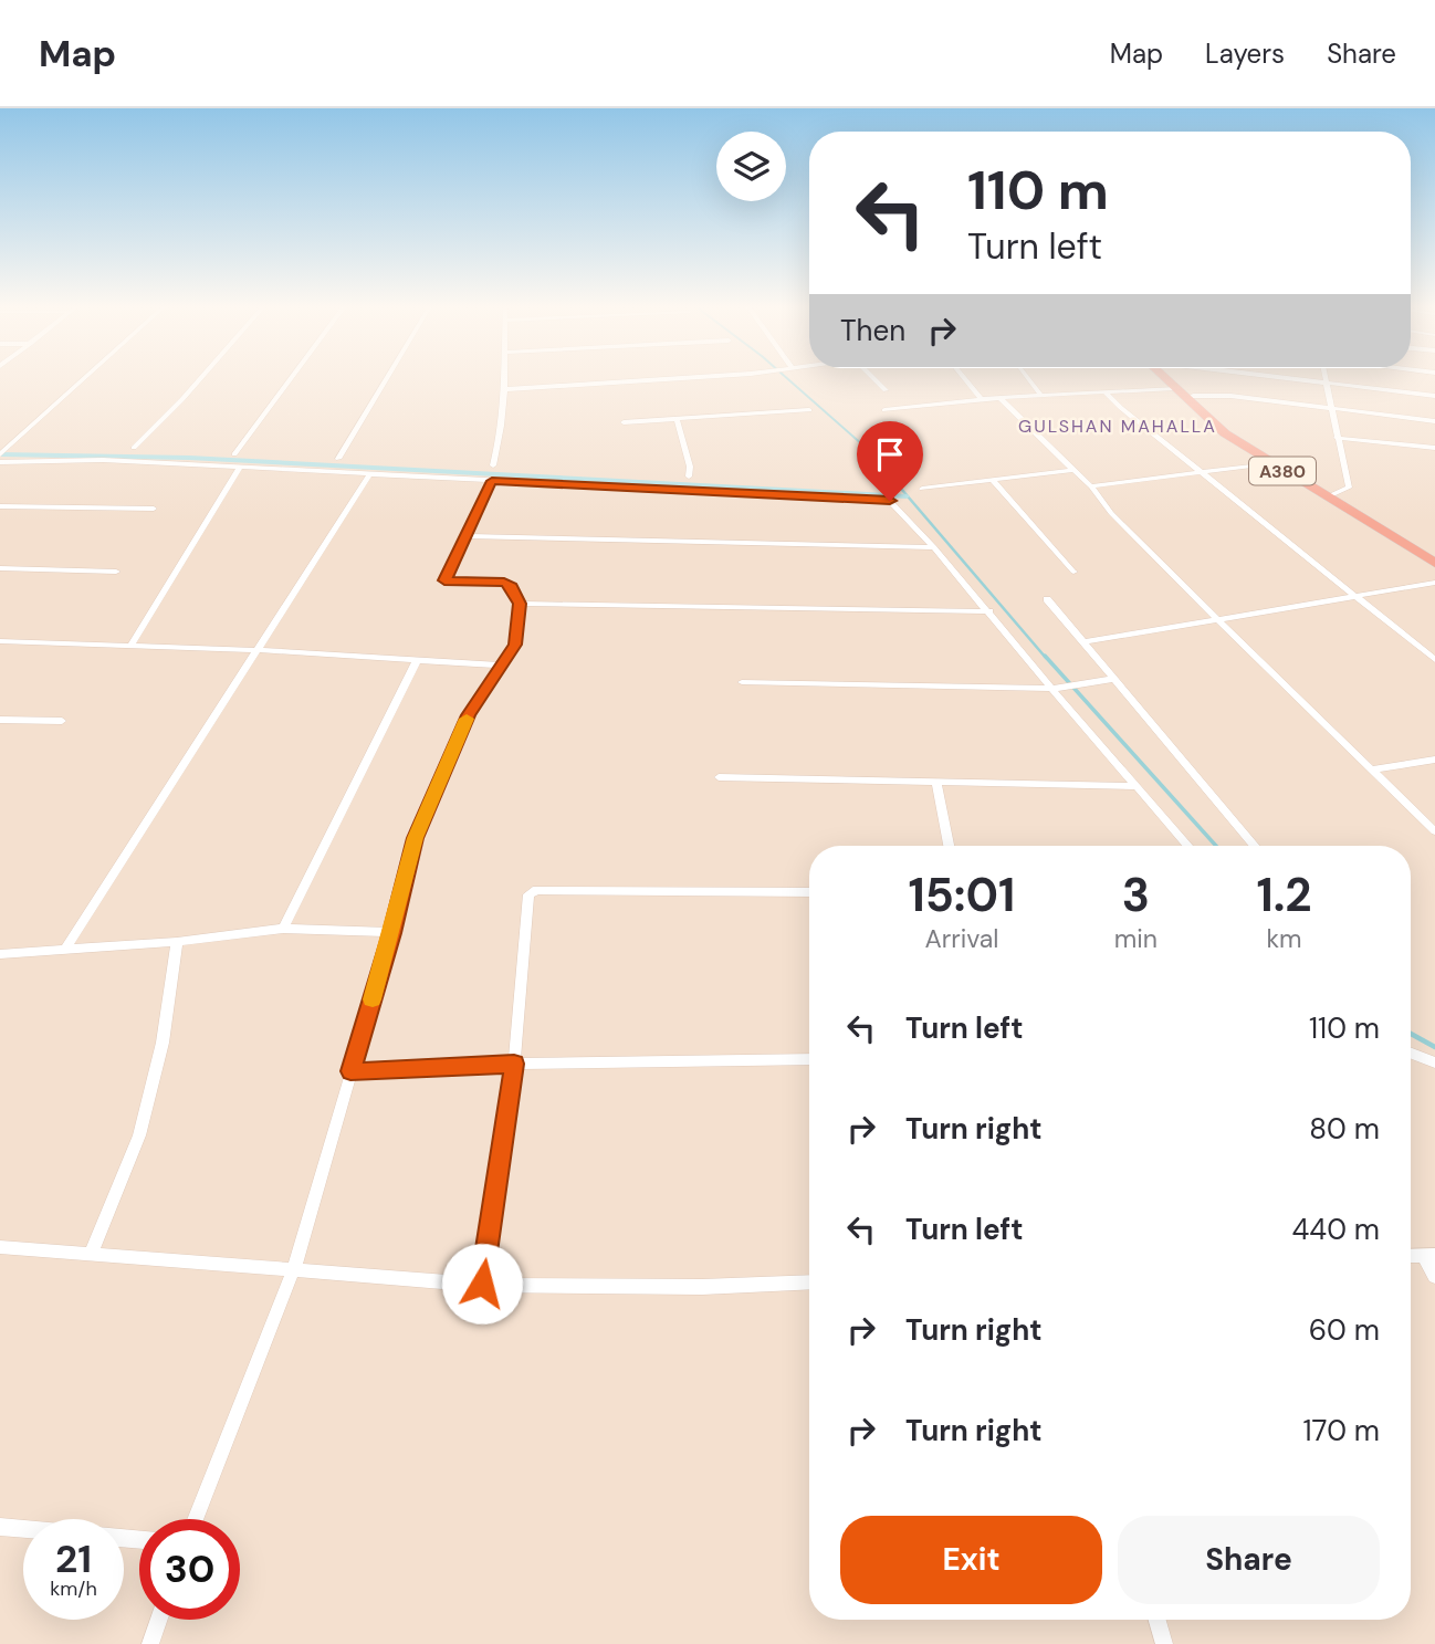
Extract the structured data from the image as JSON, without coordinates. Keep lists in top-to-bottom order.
{
  "streets": {
    "highway": ["A380"]
  },
  "districts": ["GULSHAN MAHALLA"],
  "page": {
    "header": "Map",
    "nav": ["Map", "Layers", "Share"],
    "turn": ["110 m", "Turn left"],
    "then": "Then",
    "eta": [
      "15:01",
      "Arrival",
      "3",
      "min",
      "1.2",
      "km"
    ],
    "list": [
      {
        "name": "Turn left",
        "value": "110 m"
      },
      {
        "name": "Turn right",
        "value": "80 m"
      },
      {
        "name": "Turn left",
        "value": "440 m"
      },
      {
        "name": "Turn right",
        "value": "60 m"
      },
      {
        "name": "Turn right",
        "value": "170 m"
      }
    ],
    "buttons": ["Exit", "Share"],
    "speed": "21 km/h",
    "limit": "30"
  }
}
